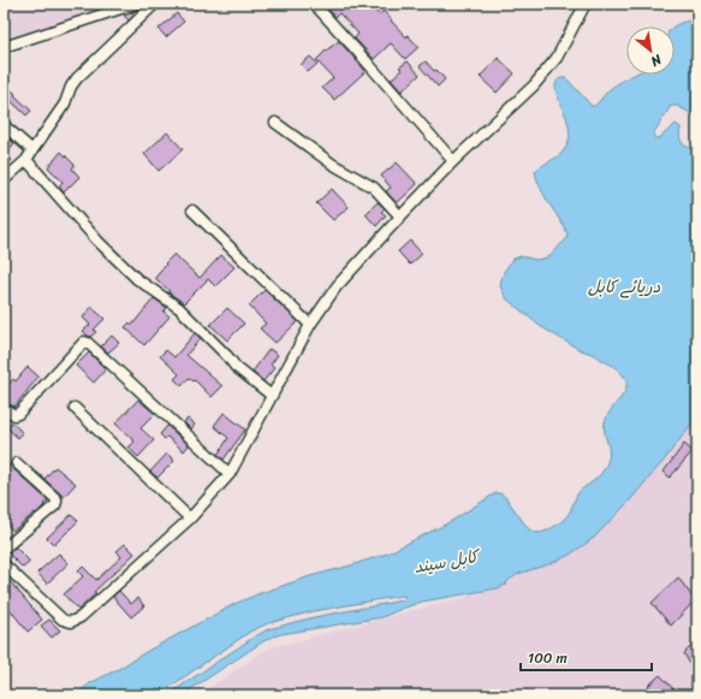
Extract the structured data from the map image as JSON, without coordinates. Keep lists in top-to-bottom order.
{
  "water": ["دریائے کابل", "کابل سيند"],
  "scale_bar": "100 m",
  "north": "bottom right"
}
